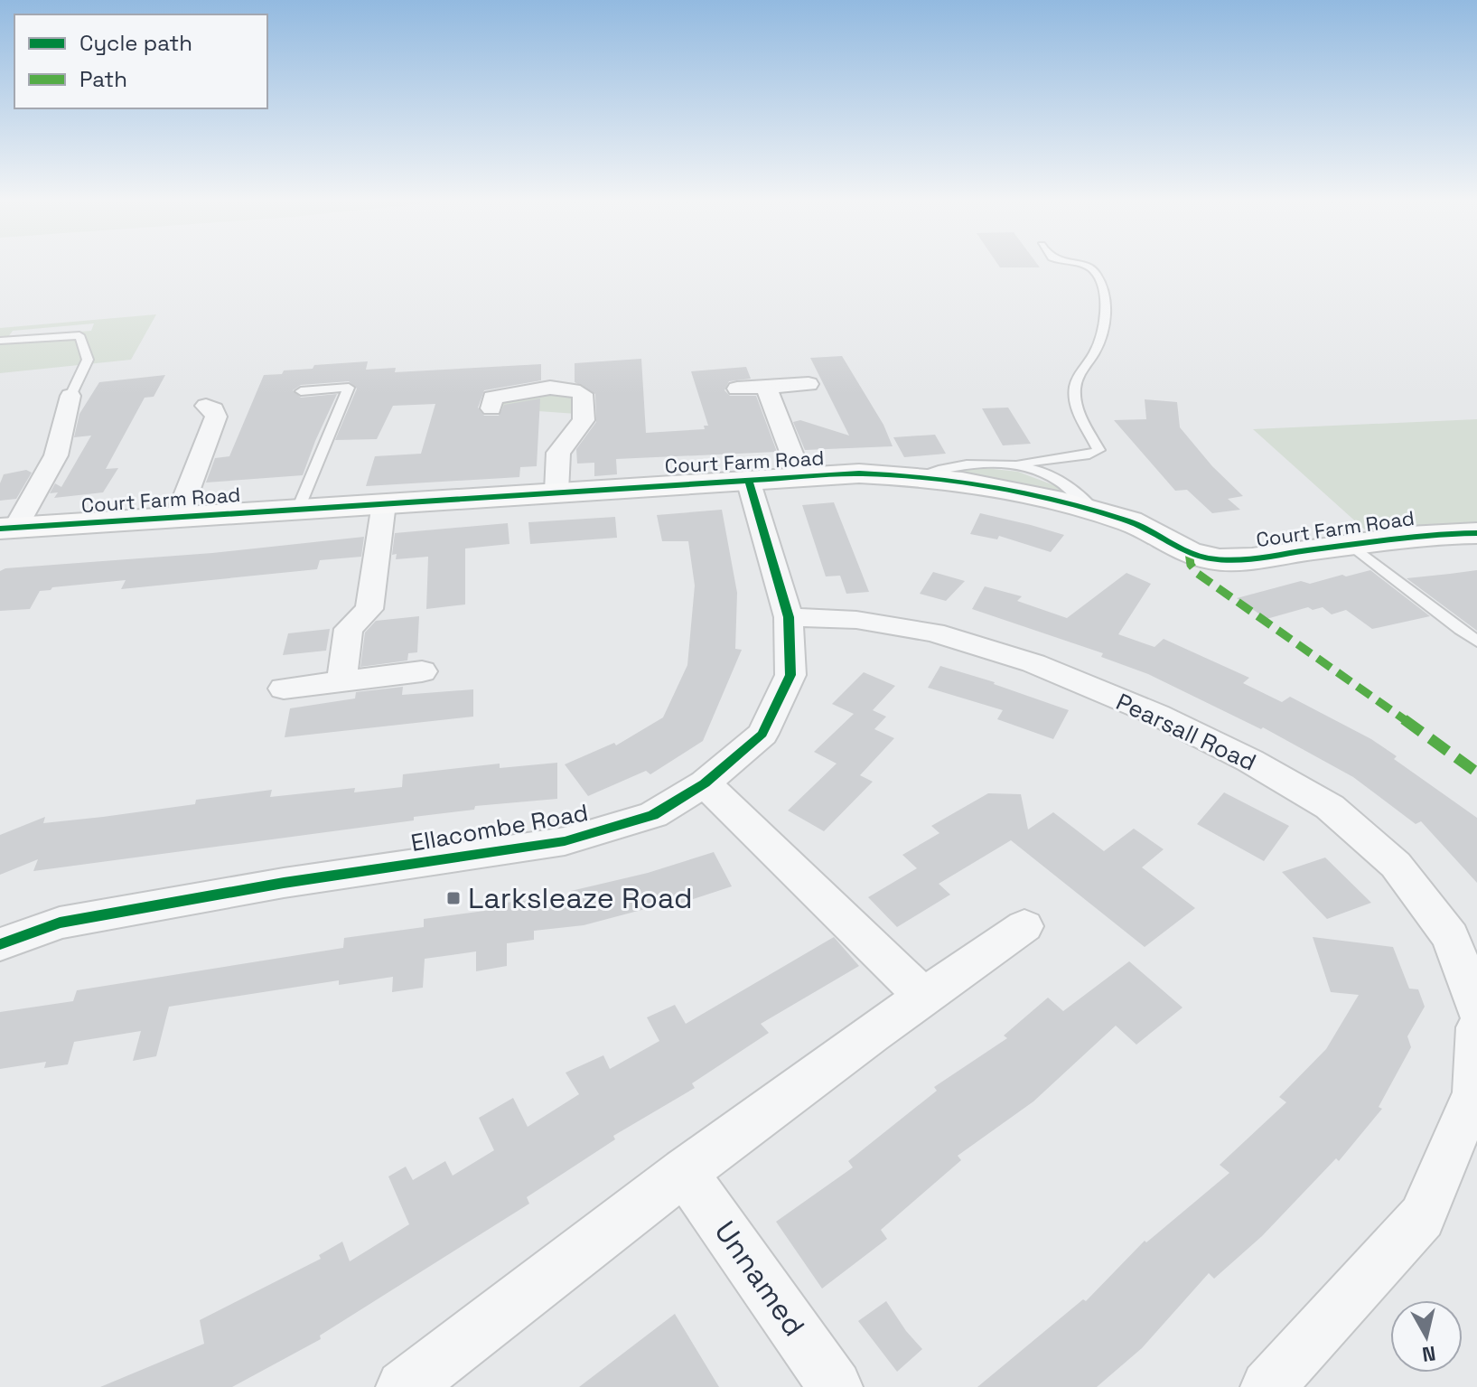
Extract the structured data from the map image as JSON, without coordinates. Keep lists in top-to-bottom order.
{
  "streets": {
    "street": [
      "Court Farm Road",
      "Pearsall Road",
      "Ellacombe Road",
      "Unnamed"
    ]
  },
  "crossings": [
    ["Court Farm Road", "Ellacombe Road"],
    ["Pearsall Road", "Ellacombe Road"]
  ],
  "places": {
    "transit": ["Larksleaze Road"]
  },
  "legend": ["Cycle path", "Path"],
  "north": "bottom"
}
